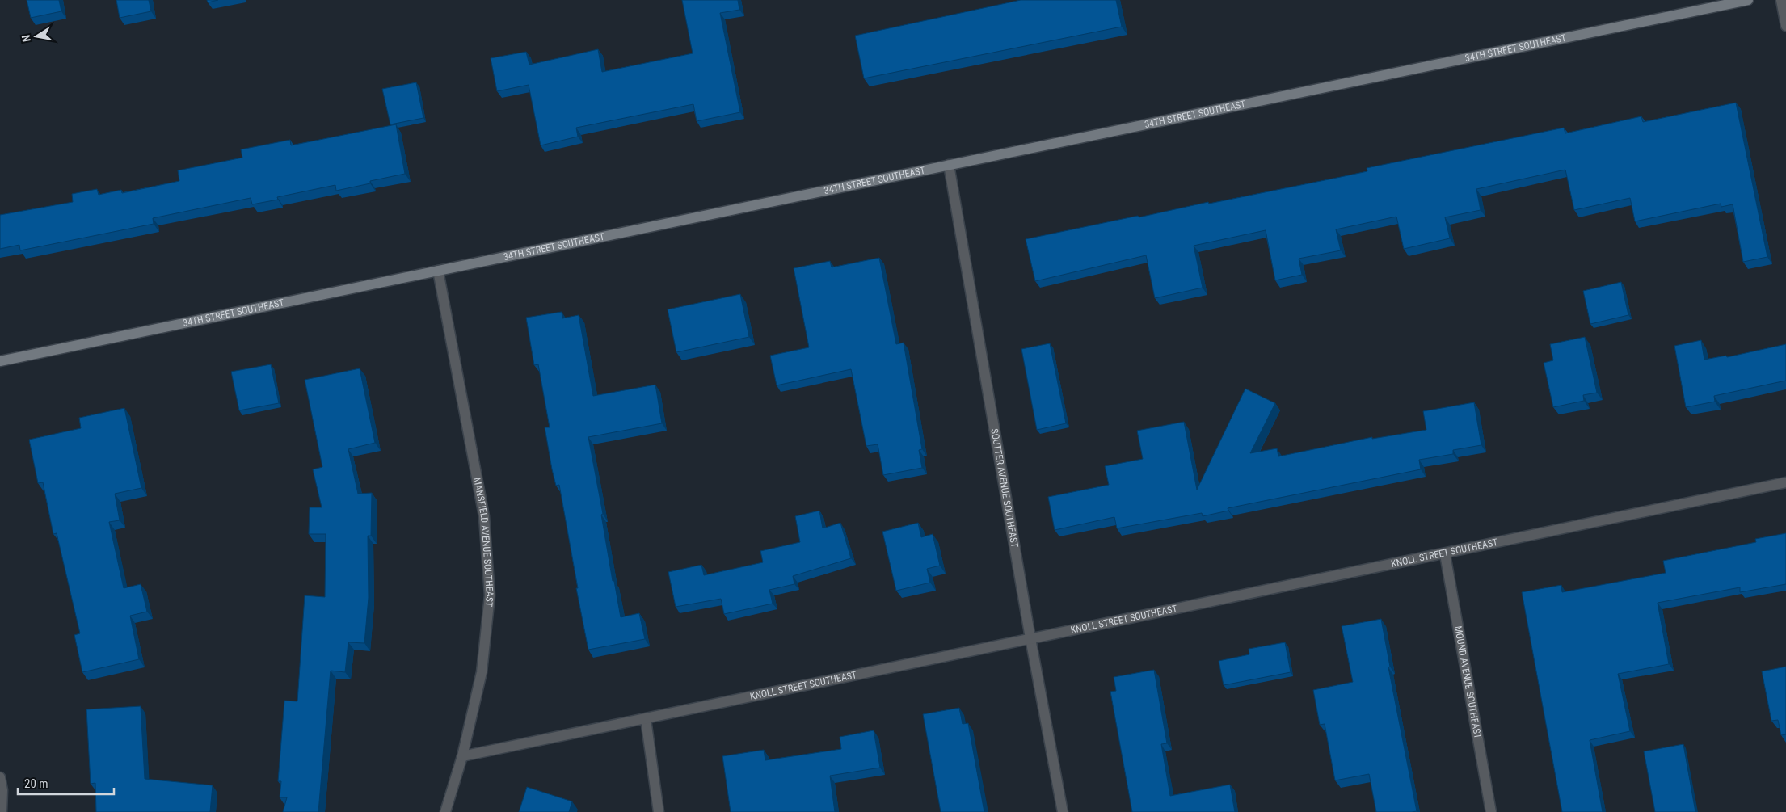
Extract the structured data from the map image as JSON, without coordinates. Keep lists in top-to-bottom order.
{
  "streets": {
    "street": [
      "34TH STREET SOUTHEAST",
      "SOUTTER AVENUE SOUTHEAST",
      "MANSFIELD AVENUE SOUTHEAST",
      "KNOLL STREET SOUTHEAST",
      "MOUND AVENUE SOUTHEAST"
    ]
  },
  "crossings": [
    ["34TH STREET SOUTHEAST", "SOUTTER AVENUE SOUTHEAST"],
    ["34TH STREET SOUTHEAST", "MANSFIELD AVENUE SOUTHEAST"],
    ["SOUTTER AVENUE SOUTHEAST", "KNOLL STREET SOUTHEAST"],
    ["MANSFIELD AVENUE SOUTHEAST", "KNOLL STREET SOUTHEAST"],
    ["KNOLL STREET SOUTHEAST", "MOUND AVENUE SOUTHEAST"]
  ],
  "scale_bar": "20 m",
  "north": "left"
}
